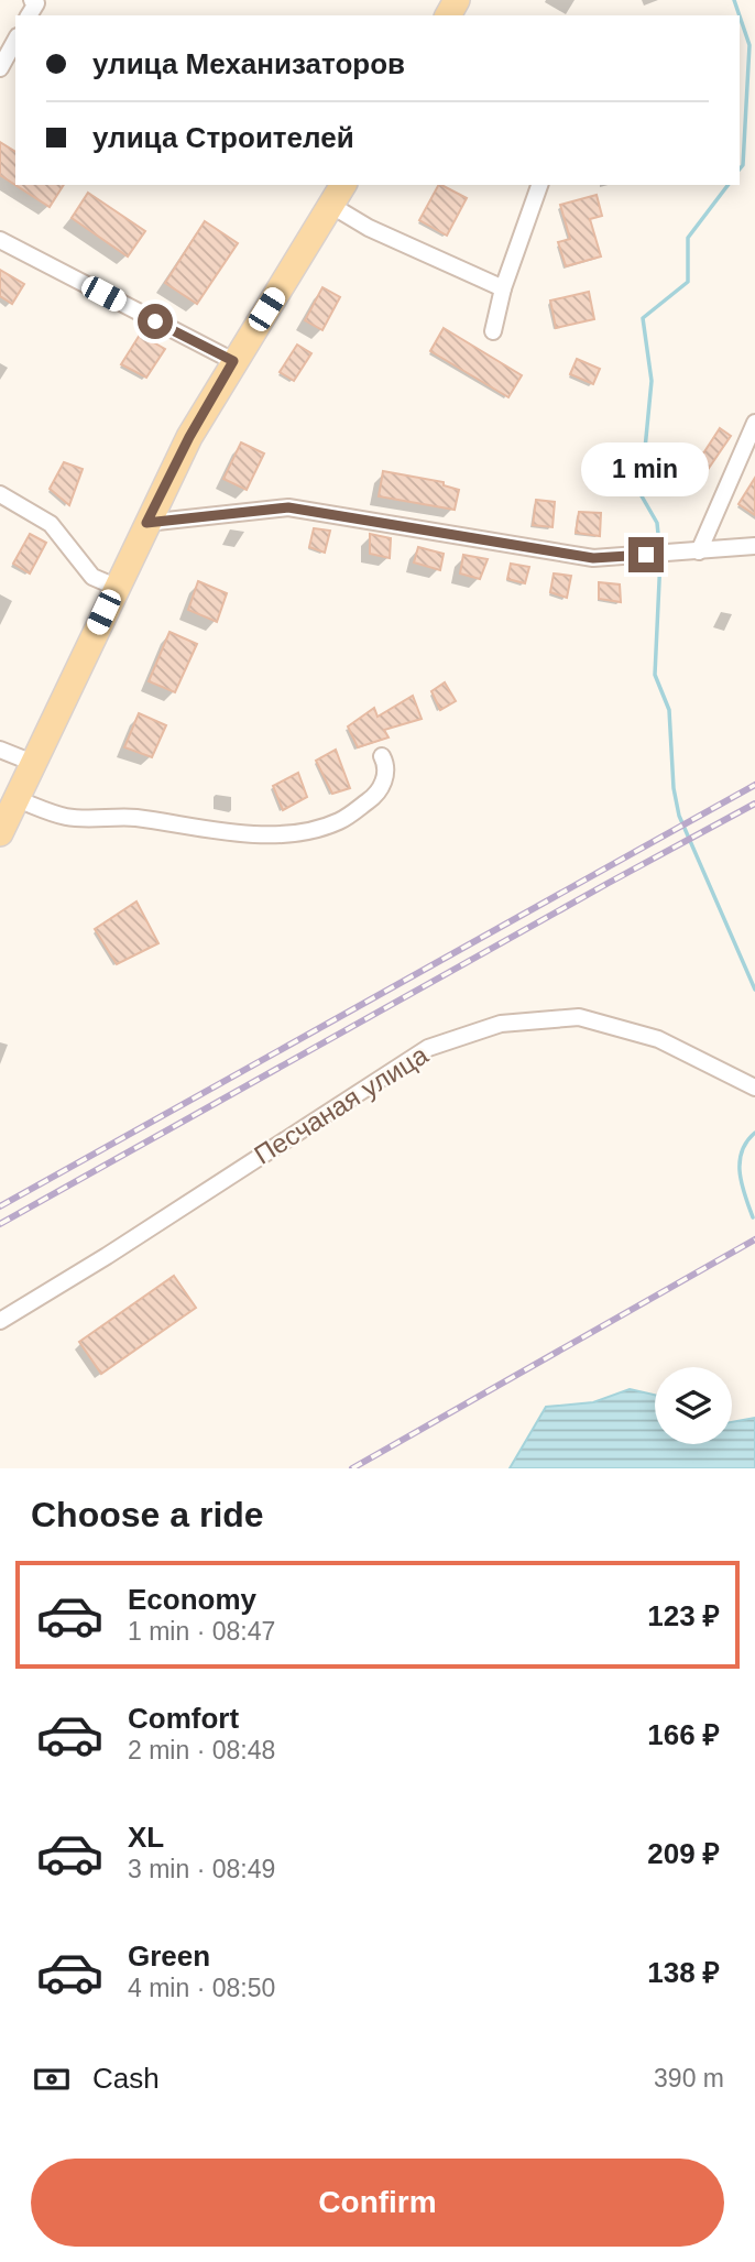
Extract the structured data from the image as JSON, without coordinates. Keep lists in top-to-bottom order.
{
  "streets": {
    "street": ["Песчаная улица"]
  },
  "page": {
    "banner": ["улица Механизаторов", "улица Строителей"],
    "bubble": "1 min",
    "heading": "Choose a ride",
    "list": [
      {
        "name": "Economy",
        "note": "1 min · 08:47",
        "value": "123 ₽"
      },
      {
        "name": "Comfort",
        "note": "2 min · 08:48",
        "value": "166 ₽"
      },
      {
        "name": "XL",
        "note": "3 min · 08:49",
        "value": "209 ₽"
      },
      {
        "name": "Green",
        "note": "4 min · 08:50",
        "value": "138 ₽"
      }
    ],
    "pay": ["Cash", "390 m"],
    "buttons": "Confirm"
  }
}
